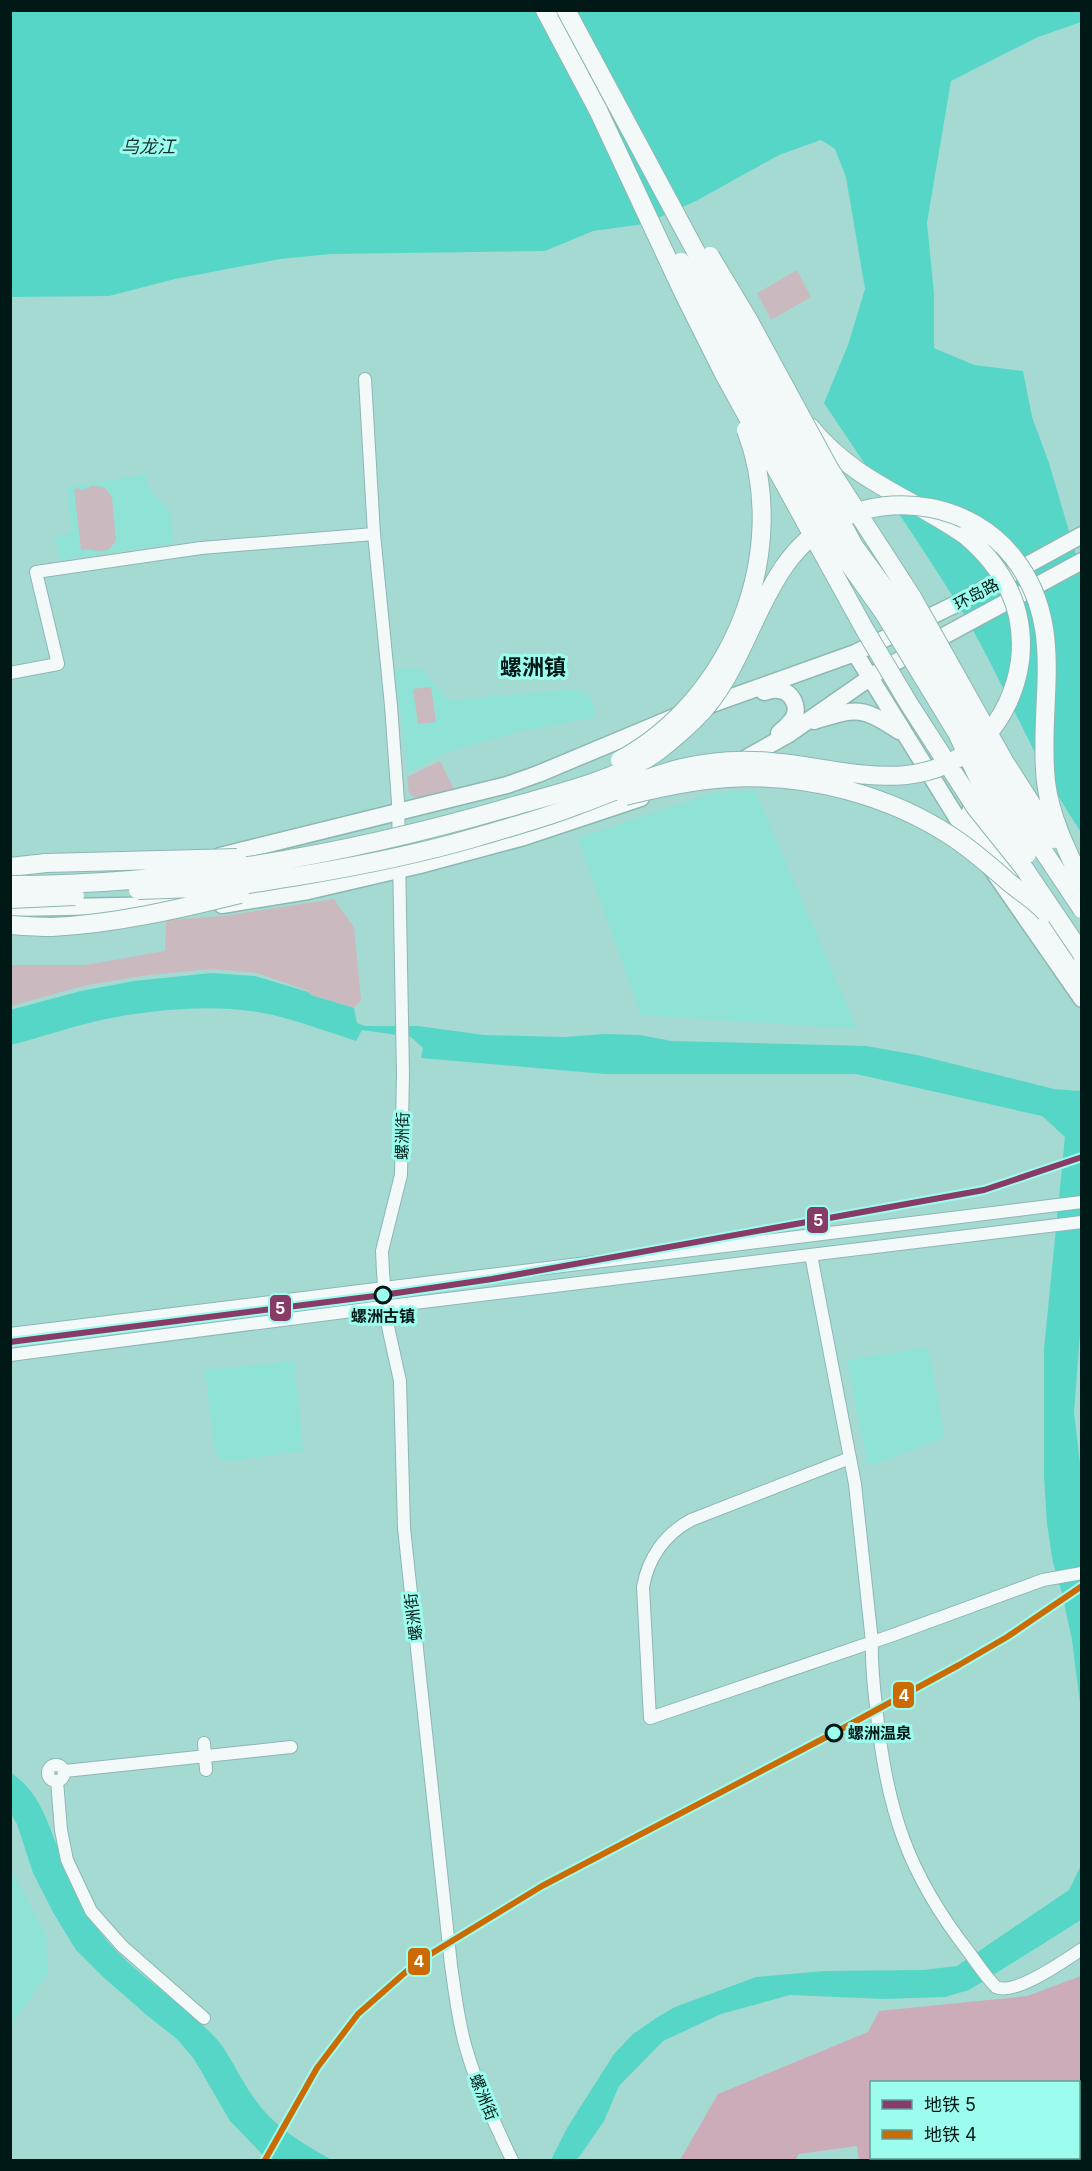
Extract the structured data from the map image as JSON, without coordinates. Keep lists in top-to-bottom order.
{
  "streets": {
    "main road": ["环岛路"],
    "street": ["螺洲街"]
  },
  "districts": ["螺洲镇"],
  "water": ["乌龙江"],
  "places": ["螺洲古镇", "螺洲温泉"],
  "lines": ["metro line 5", "metro line 4"],
  "legend": ["地铁 5", "地铁 4"]
}
